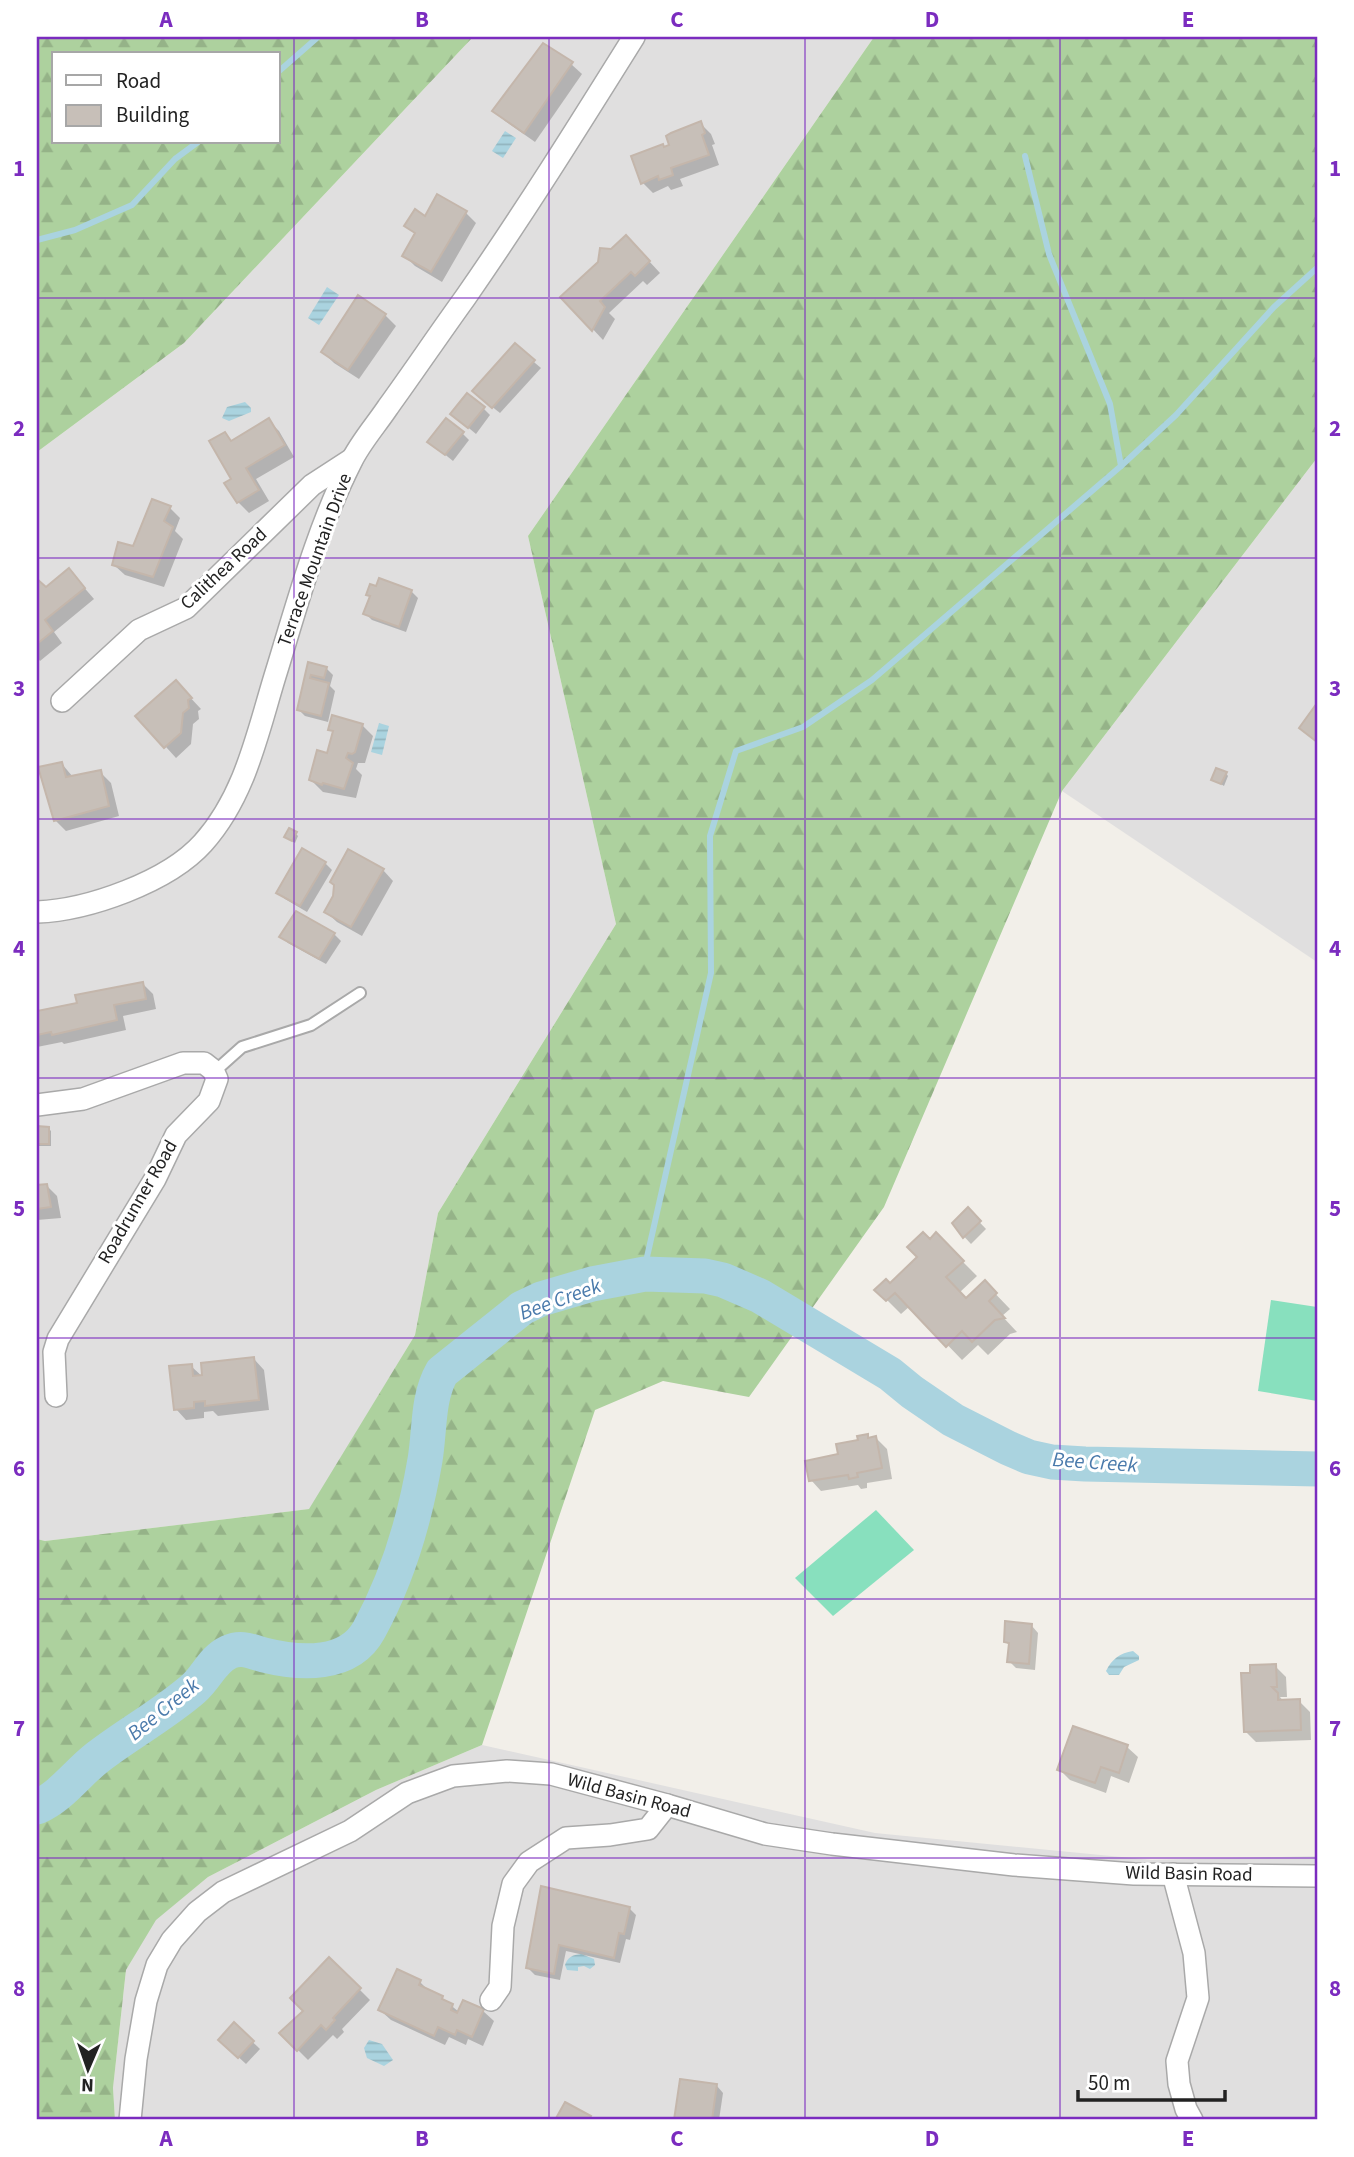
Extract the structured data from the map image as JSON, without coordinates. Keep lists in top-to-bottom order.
{
  "streets": {
    "street": [
      "Terrace Mountain Drive",
      "Calithea Road",
      "Roadrunner Road",
      "Wild Basin Road"
    ]
  },
  "crossings": [
    ["Terrace Mountain Drive", "Calithea Road"]
  ],
  "water": ["Bee Creek"],
  "legend": ["Road", "Building"],
  "scale_bar": "50 m",
  "north": "bottom",
  "grid": {
    "columns": [
      "A",
      "B",
      "C",
      "D",
      "E"
    ],
    "rows": [
      "1",
      "2",
      "3",
      "4",
      "5",
      "6",
      "7",
      "8"
    ]
  }
}
